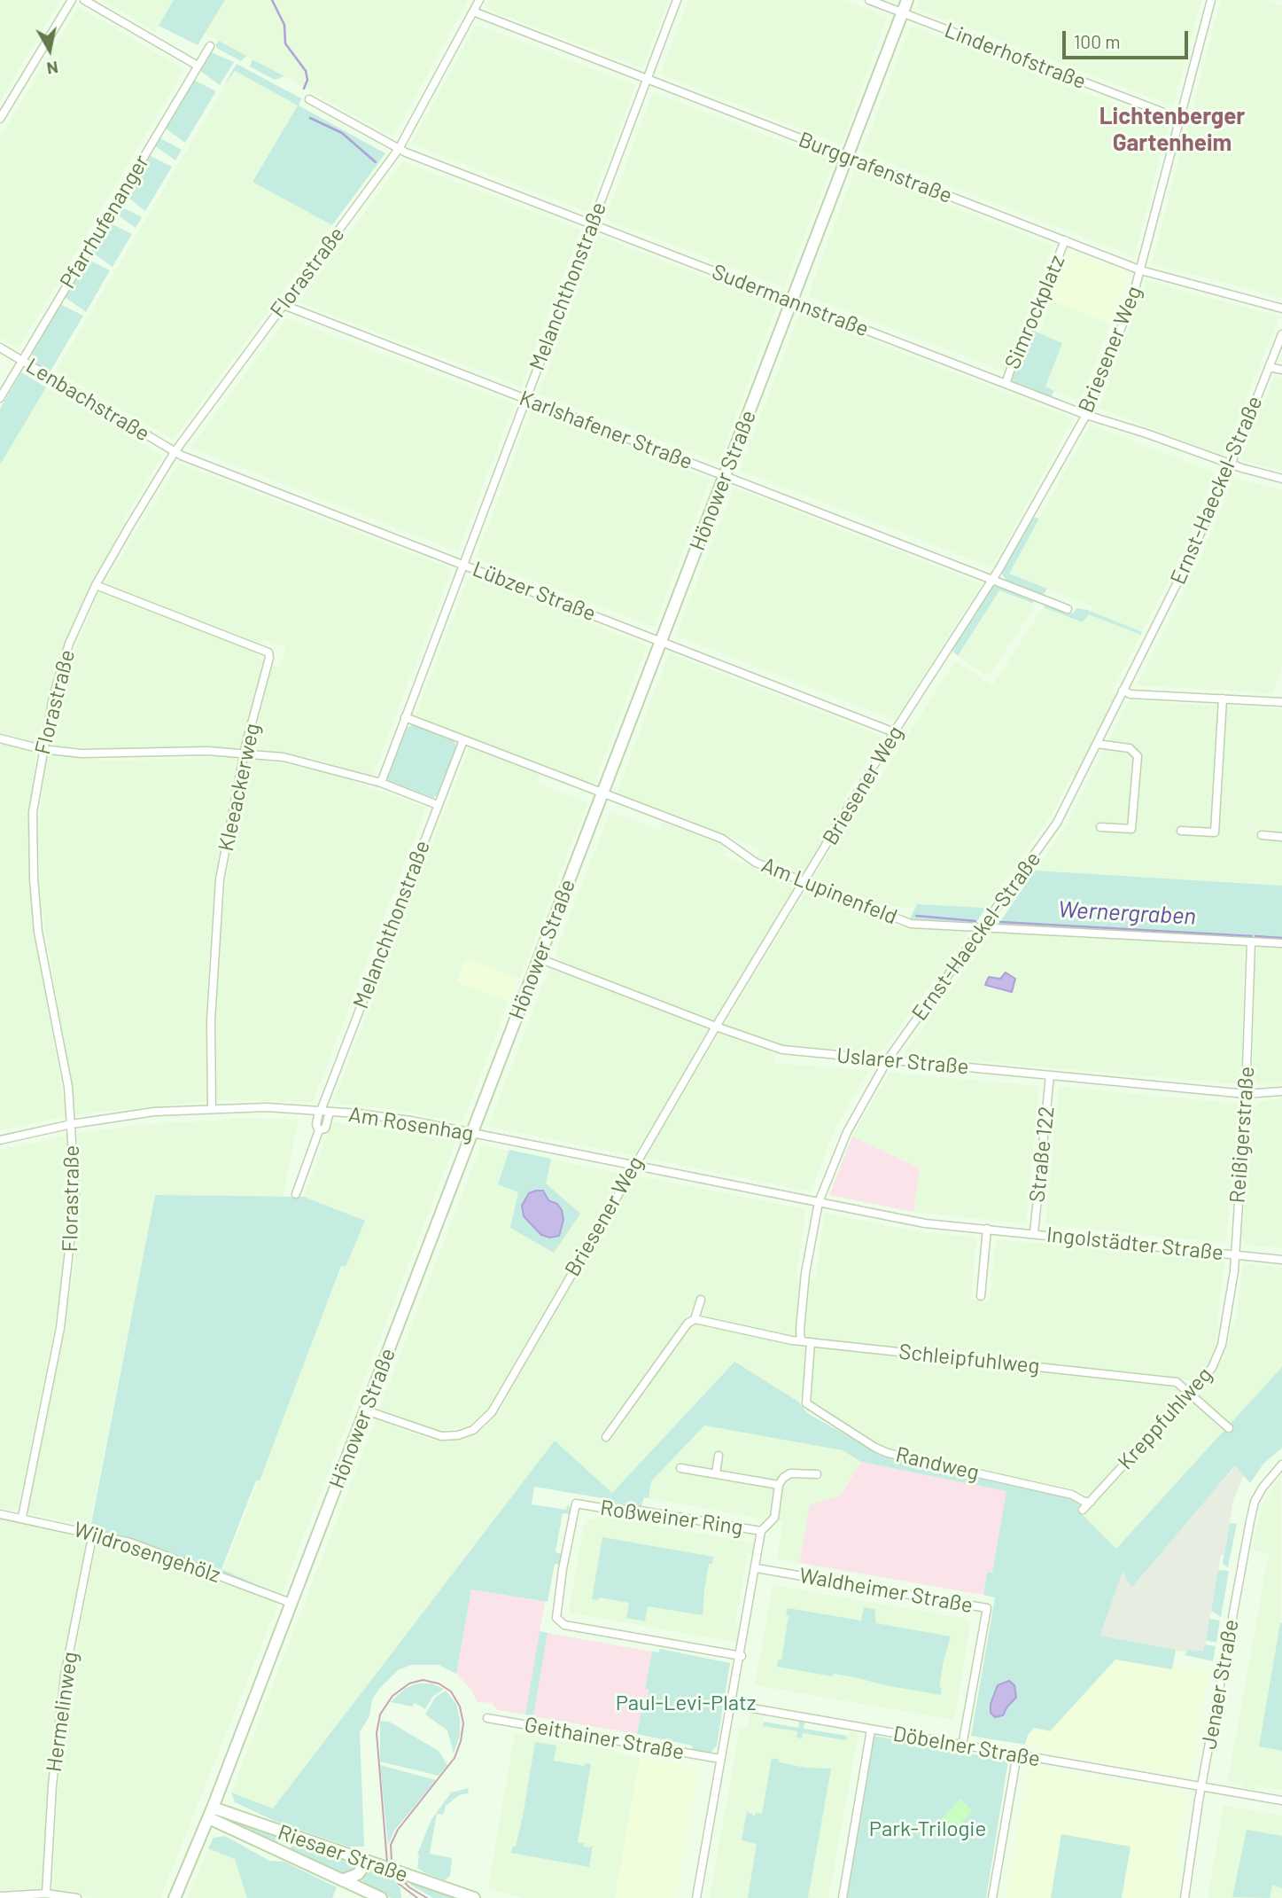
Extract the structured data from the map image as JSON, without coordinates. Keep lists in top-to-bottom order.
{
  "streets": {
    "main road": ["Hönower Straße", "Riesaer Straße"],
    "street": [
      "Linderhofstraße",
      "Burggrafenstraße",
      "Pfarrhufenanger",
      "Florastraße",
      "Melanchthonstraße",
      "Sudermannstraße",
      "Simrockplatz",
      "Briesener Weg",
      "Lenbachstraße",
      "Karlshafener Straße",
      "Ernst-Haeckel-Straße",
      "Lübzer Straße",
      "Kleeackerweg",
      "Am Lupinenfeld",
      "Uslarer Straße",
      "Am Rosenhag",
      "Reißigerstraße",
      "Straße 122",
      "Ingolstädter Straße",
      "Schleipfuhlweg",
      "Kreppfuhlweg",
      "Randweg",
      "Roßweiner Ring",
      "Wildrosengehölz",
      "Waldheimer Straße",
      "Jenaer Straße",
      "Hermelinweg",
      "Geithainer Straße",
      "Döbelner Straße"
    ]
  },
  "crossings": [
    ["Linderhofstraße", "Hönower Straße"],
    ["Burggrafenstraße", "Florastraße"],
    ["Burggrafenstraße", "Melanchthonstraße"],
    ["Burggrafenstraße", "Simrockplatz"],
    ["Burggrafenstraße", "Briesener Weg"],
    ["Burggrafenstraße", "Hönower Straße"],
    ["Pfarrhufenanger", "Lenbachstraße"],
    ["Florastraße", "Sudermannstraße"],
    ["Florastraße", "Lenbachstraße"],
    ["Florastraße", "Karlshafener Straße"],
    ["Florastraße", "Lübzer Straße"],
    ["Florastraße", "Kleeackerweg"],
    ["Florastraße", "Am Rosenhag"],
    ["Florastraße", "Wildrosengehölz"],
    ["Melanchthonstraße", "Sudermannstraße"],
    ["Melanchthonstraße", "Karlshafener Straße"],
    ["Melanchthonstraße", "Lübzer Straße"],
    ["Melanchthonstraße", "Am Lupinenfeld"],
    ["Melanchthonstraße", "Am Rosenhag"],
    ["Sudermannstraße", "Simrockplatz"],
    ["Sudermannstraße", "Briesener Weg"],
    ["Sudermannstraße", "Hönower Straße"],
    ["Sudermannstraße", "Ernst-Haeckel-Straße"],
    ["Briesener Weg", "Karlshafener Straße"],
    ["Briesener Weg", "Hönower Straße"],
    ["Briesener Weg", "Lübzer Straße"],
    ["Briesener Weg", "Am Lupinenfeld"],
    ["Briesener Weg", "Uslarer Straße"],
    ["Briesener Weg", "Am Rosenhag"],
    ["Lenbachstraße", "Lübzer Straße"],
    ["Karlshafener Straße", "Hönower Straße"],
    ["Hönower Straße", "Lübzer Straße"],
    ["Hönower Straße", "Am Lupinenfeld"],
    ["Hönower Straße", "Uslarer Straße"],
    ["Hönower Straße", "Am Rosenhag"],
    ["Hönower Straße", "Wildrosengehölz"],
    ["Hönower Straße", "Riesaer Straße"],
    ["Ernst-Haeckel-Straße", "Am Lupinenfeld"],
    ["Ernst-Haeckel-Straße", "Uslarer Straße"],
    ["Ernst-Haeckel-Straße", "Am Rosenhag"],
    ["Ernst-Haeckel-Straße", "Ingolstädter Straße"],
    ["Ernst-Haeckel-Straße", "Schleipfuhlweg"],
    ["Kleeackerweg", "Am Rosenhag"],
    ["Am Lupinenfeld", "Reißigerstraße"],
    ["Uslarer Straße", "Reißigerstraße"],
    ["Uslarer Straße", "Straße 122"],
    ["Am Rosenhag", "Ingolstädter Straße"],
    ["Reißigerstraße", "Ingolstädter Straße"],
    ["Reißigerstraße", "Kreppfuhlweg"],
    ["Straße 122", "Ingolstädter Straße"],
    ["Schleipfuhlweg", "Kreppfuhlweg"],
    ["Schleipfuhlweg", "Randweg"],
    ["Kreppfuhlweg", "Randweg"],
    ["Wildrosengehölz", "Hermelinweg"],
    ["Waldheimer Straße", "Döbelner Straße"],
    ["Jenaer Straße", "Döbelner Straße"]
  ],
  "districts": ["Lichtenberger Gartenheim"],
  "water": ["Wernergraben"],
  "parks": ["Paul-Levi-Platz", "Park-Trilogie"],
  "scale_bar": "100 m",
  "north": "bottom"
}
